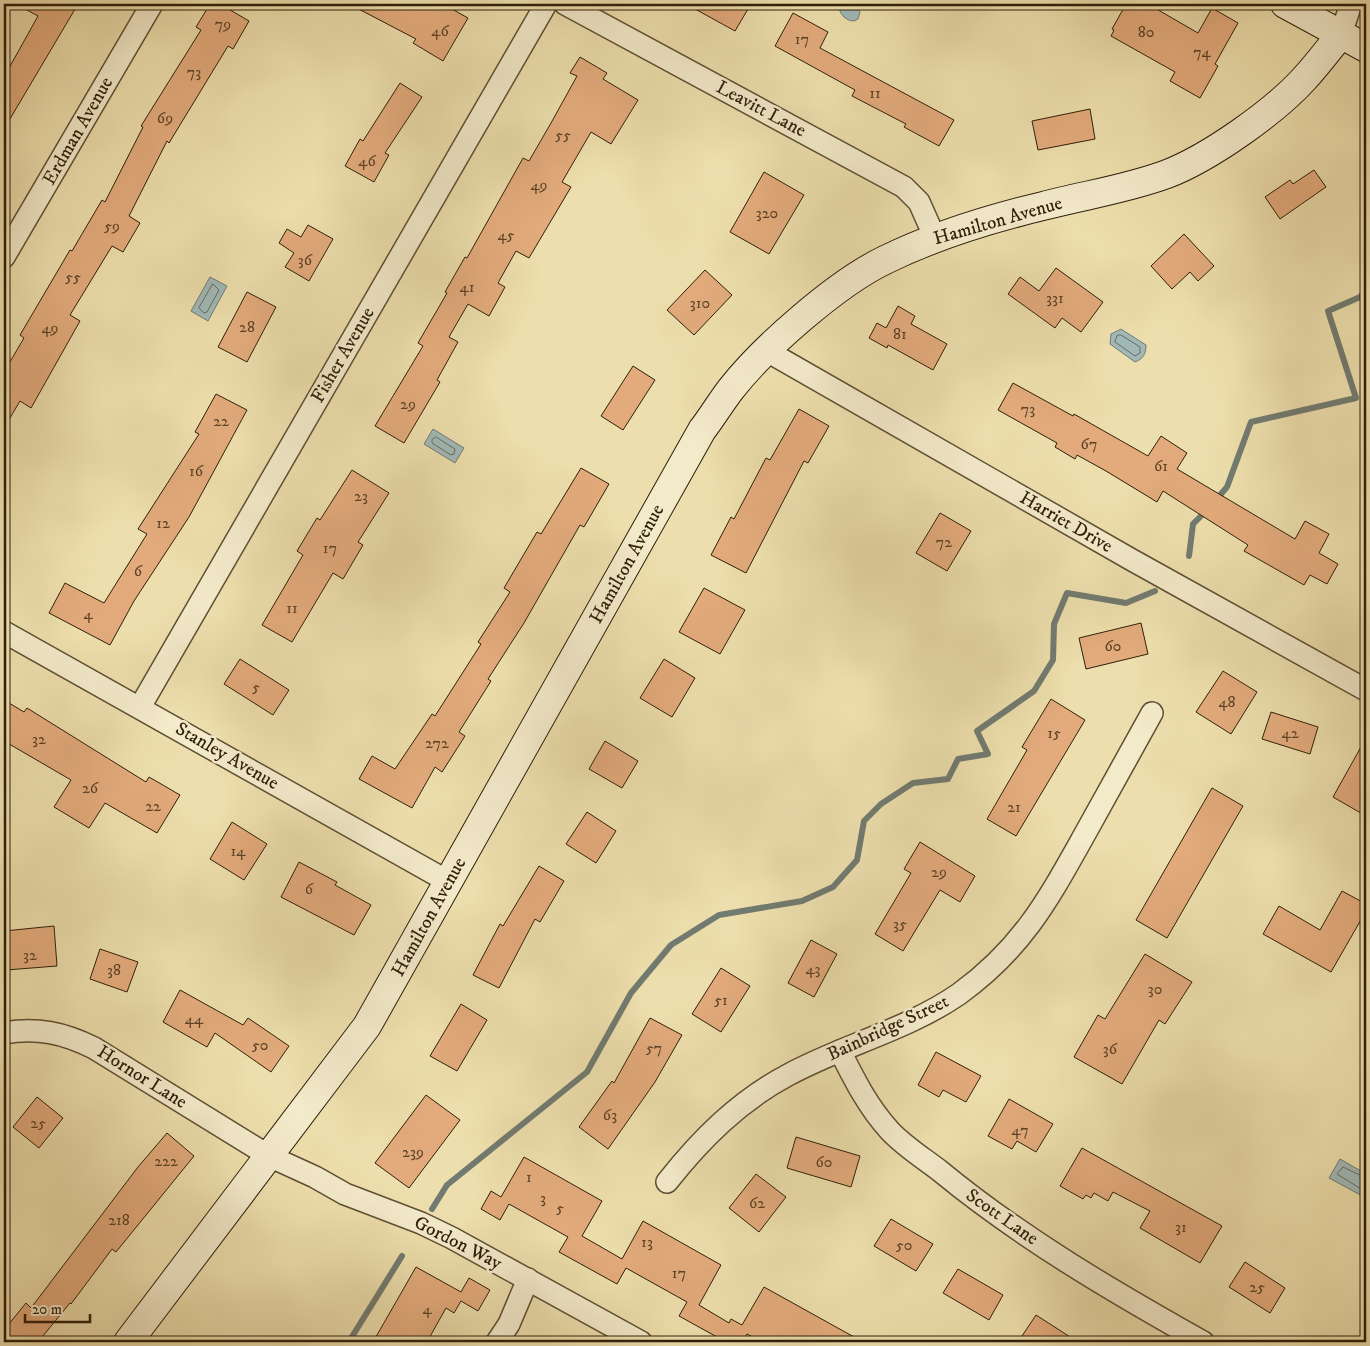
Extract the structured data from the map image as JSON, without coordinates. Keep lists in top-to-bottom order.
{
  "streets": {
    "street": [
      "Leavitt Lane",
      "Erdman Avenue",
      "Hamilton Avenue",
      "Fisher Avenue",
      "Harriet Drive",
      "Stanley Avenue",
      "Bainbridge Street",
      "Hornor Lane",
      "Scott Lane",
      "Gordon Way"
    ]
  },
  "crossings": [
    ["Leavitt Lane", "Hamilton Avenue"],
    ["Hamilton Avenue", "Harriet Drive"],
    ["Hamilton Avenue", "Stanley Avenue"],
    ["Hamilton Avenue", "Hornor Lane"],
    ["Hamilton Avenue", "Gordon Way"],
    ["Fisher Avenue", "Stanley Avenue"],
    ["Bainbridge Street", "Scott Lane"],
    ["Hornor Lane", "Gordon Way"]
  ],
  "house_numbers": [
    "79",
    "46",
    "80",
    "17",
    "74",
    "73",
    "11",
    "69",
    "55",
    "46",
    "49",
    "320",
    "59",
    "45",
    "36",
    "55",
    "41",
    "331",
    "310",
    "28",
    "49",
    "81",
    "29",
    "73",
    "22",
    "67",
    "61",
    "16",
    "23",
    "12",
    "72",
    "17",
    "6",
    "11",
    "4",
    "60",
    "5",
    "48",
    "15",
    "42",
    "32",
    "272",
    "26",
    "22",
    "21",
    "14",
    "29",
    "6",
    "35",
    "32",
    "43",
    "38",
    "30",
    "51",
    "44",
    "50",
    "57",
    "36",
    "63",
    "25",
    "47",
    "239",
    "222",
    "60",
    "1",
    "3",
    "62",
    "5",
    "218",
    "31",
    "13",
    "50",
    "17",
    "25",
    "4"
  ],
  "scale_bar": "20 m"
}
